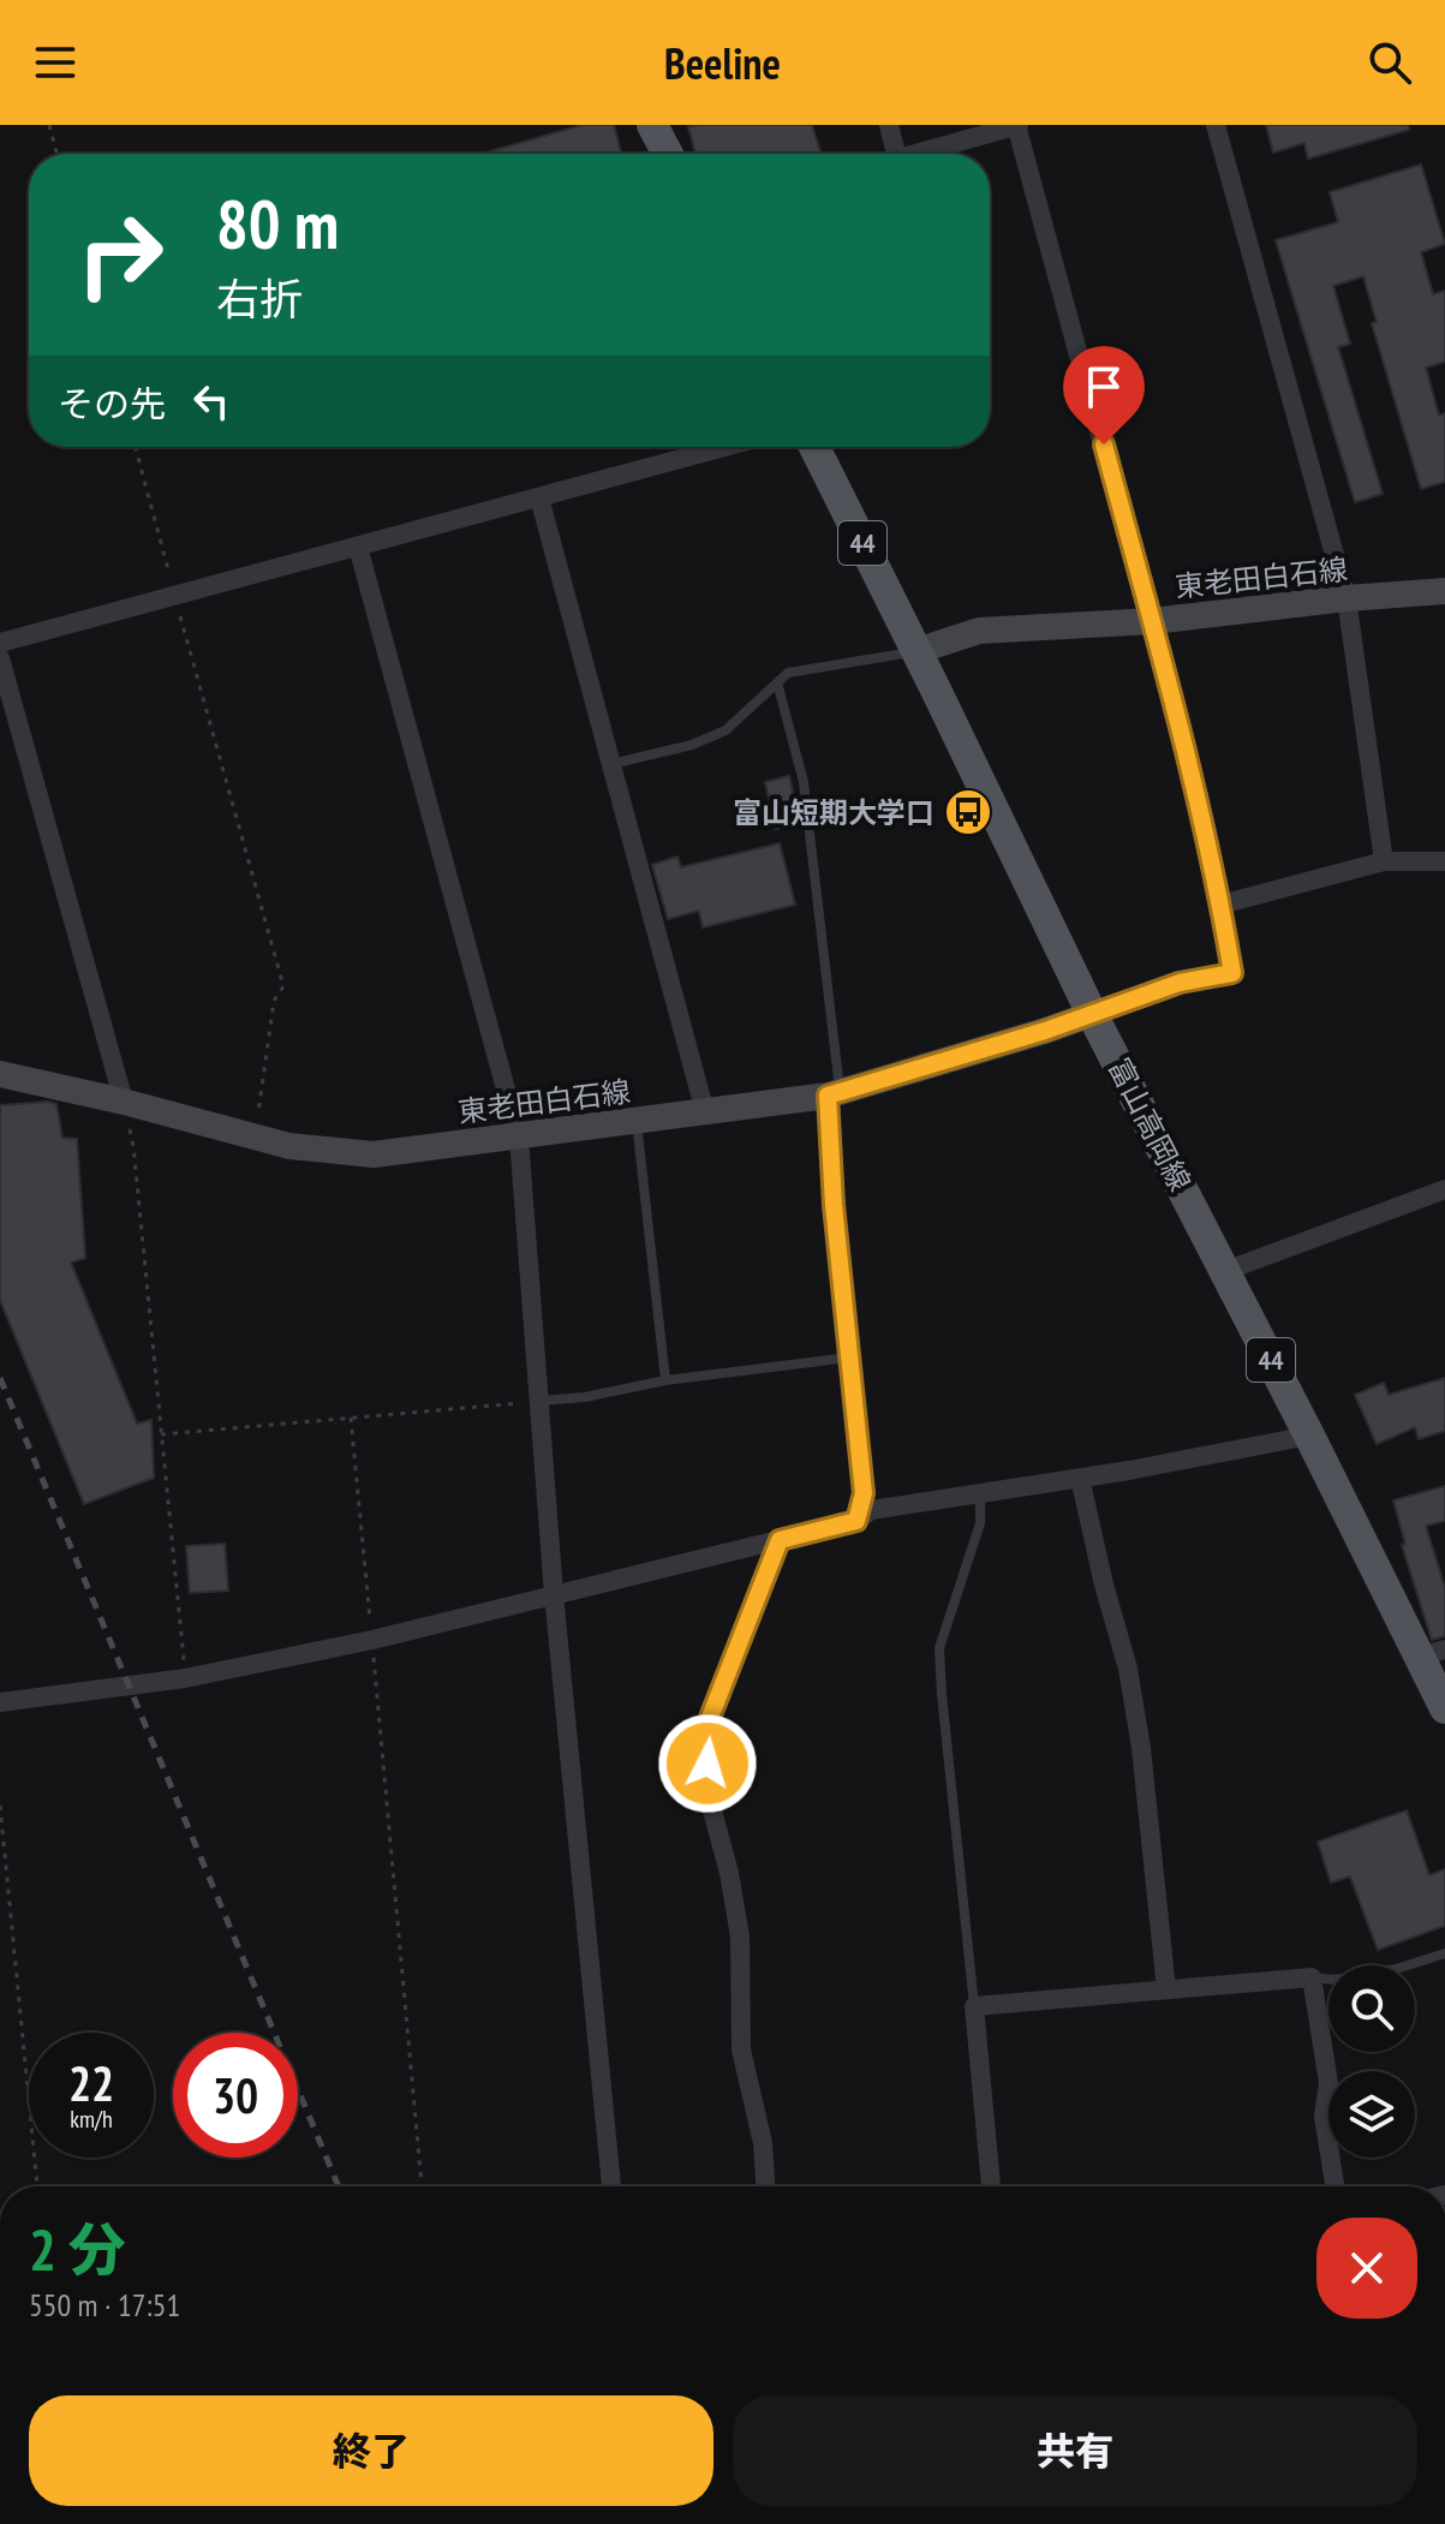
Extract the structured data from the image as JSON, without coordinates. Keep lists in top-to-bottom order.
{
  "streets": {
    "main road": ["44", "東老田白石線", "富山高岡線"]
  },
  "crossings": [
    ["東老田白石線", "富山高岡線"]
  ],
  "places": {
    "bus stop": ["富山短期大学口"]
  },
  "page": {
    "header": "Beeline",
    "turn": ["80 m", "右折"],
    "then": "その先",
    "speed": "22 km/h",
    "limit": "30",
    "heading": ["2 分", "550 m · 17:51"],
    "buttons": ["終了", "共有"]
  }
}
